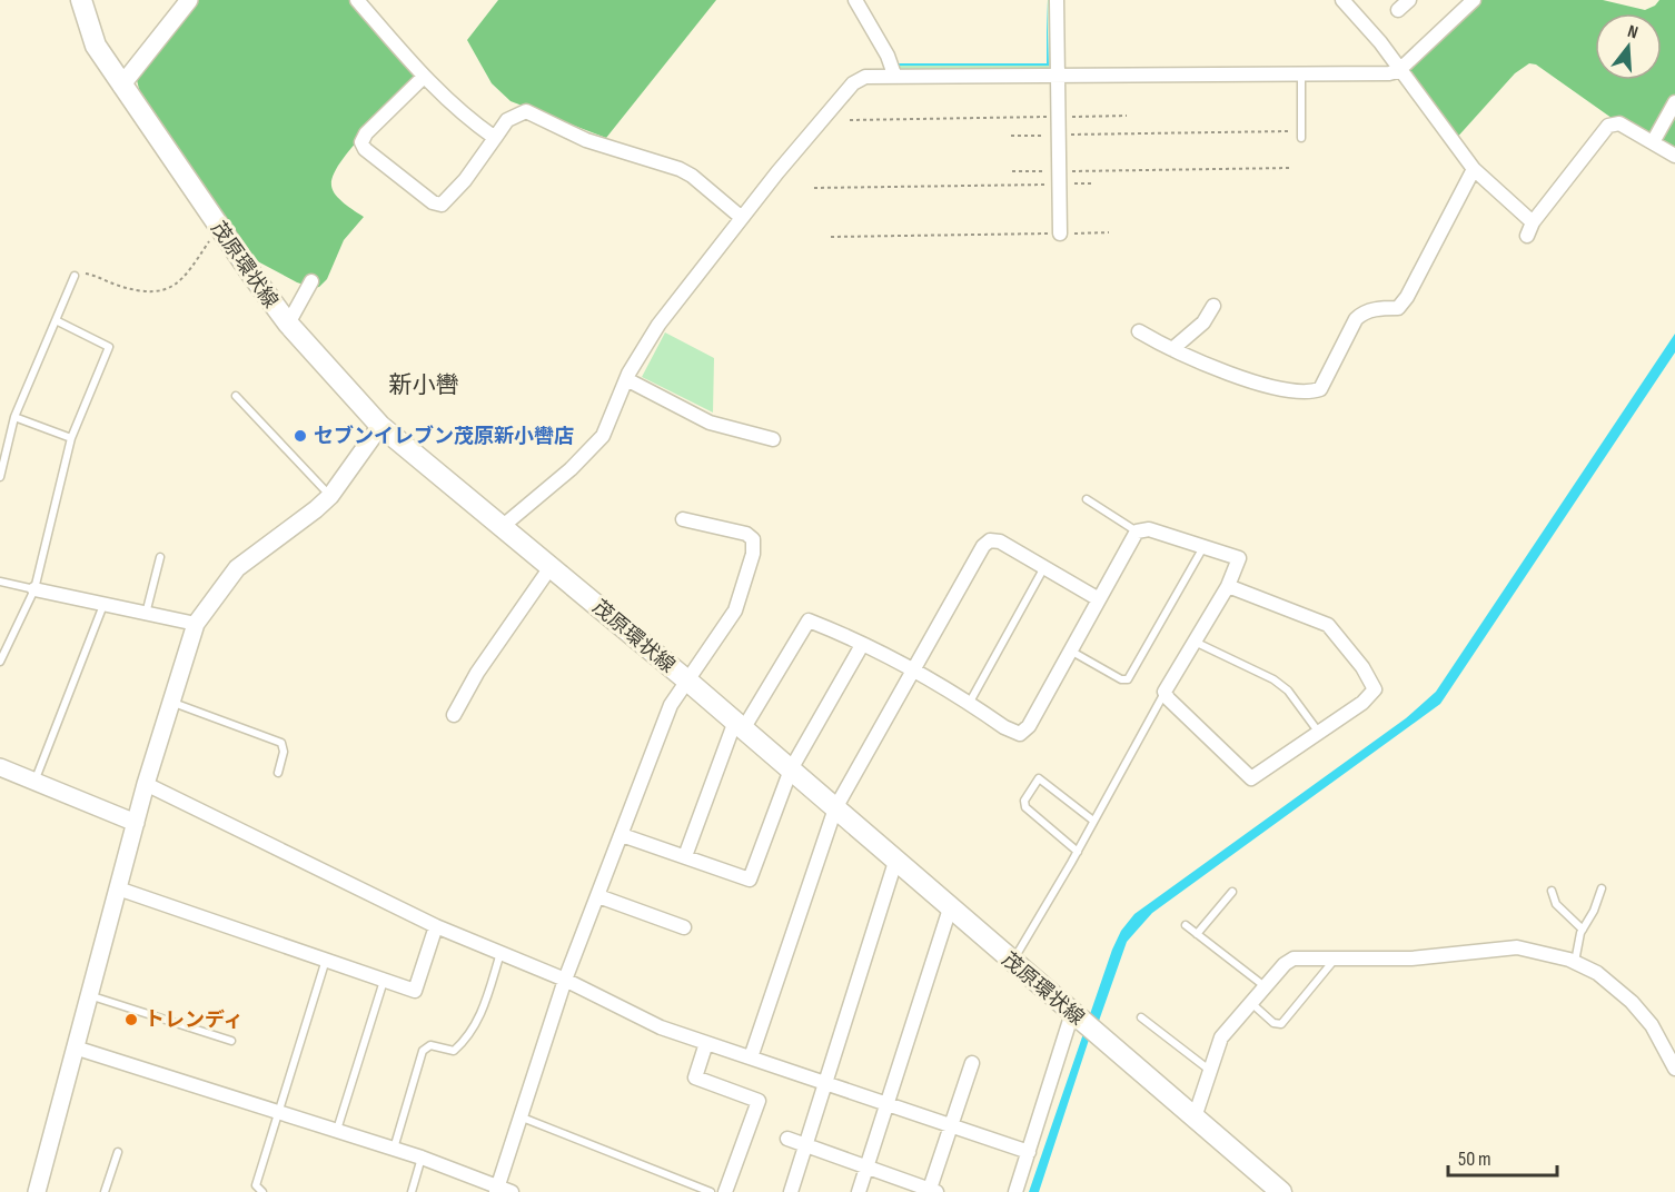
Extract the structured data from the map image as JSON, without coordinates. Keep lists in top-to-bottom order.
{
  "streets": {
    "main road": ["茂原環状線"]
  },
  "districts": ["新小轡"],
  "places": ["セブンイレブン茂原新小轡店", "トレンディ"],
  "scale_bar": "50 m",
  "north": "top"
}
